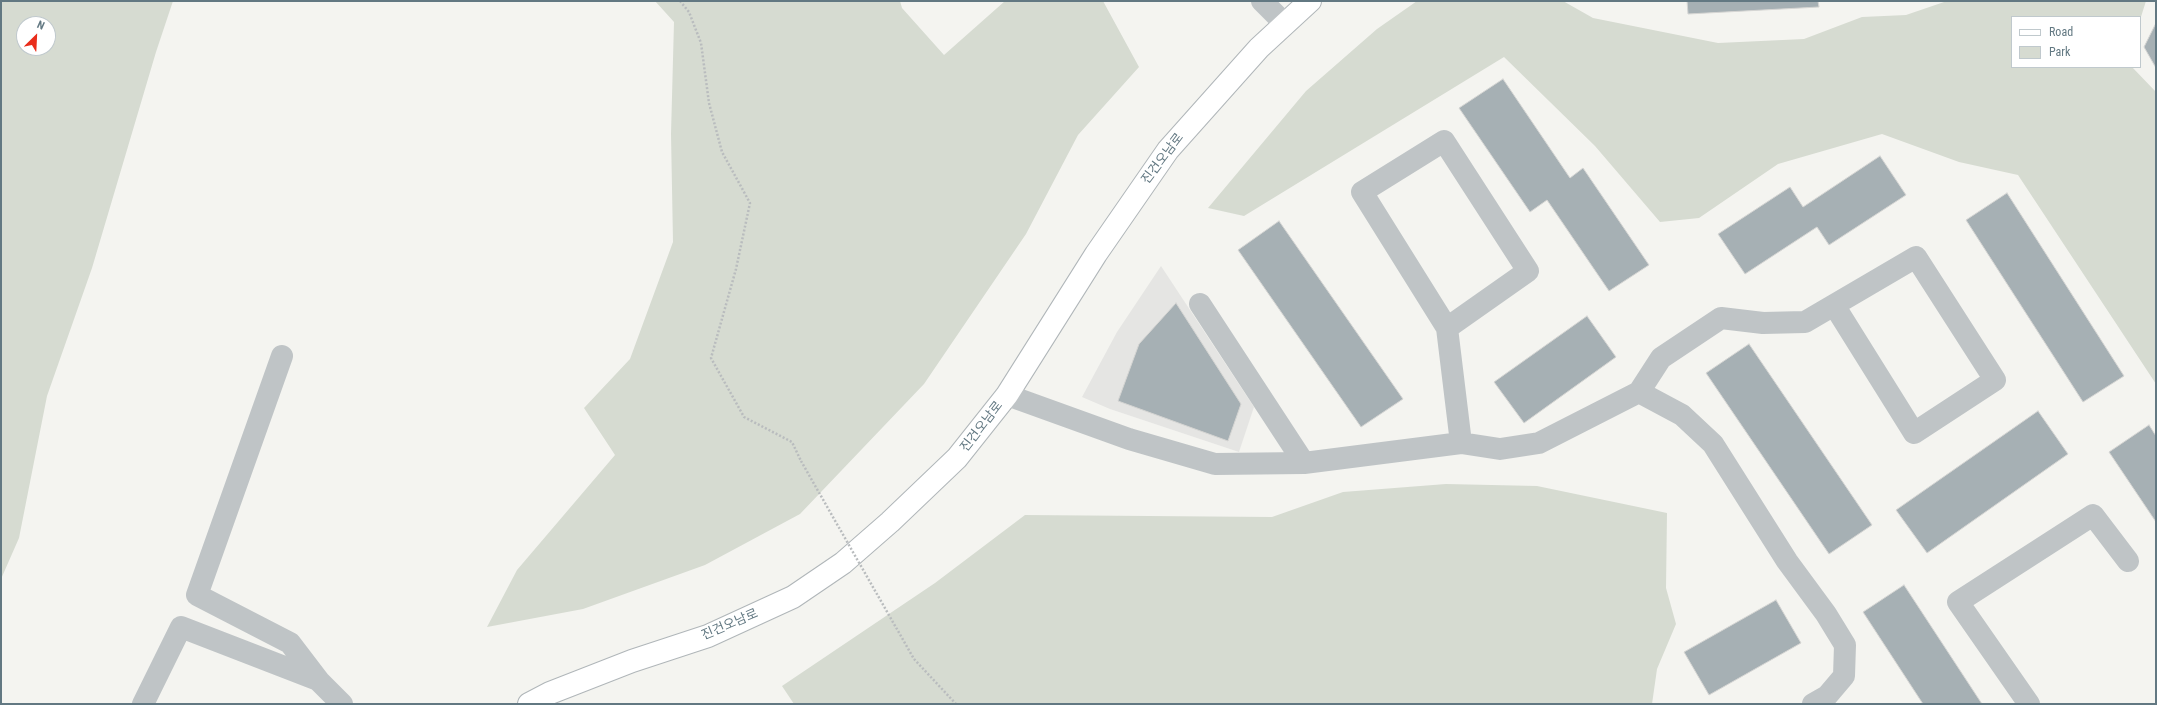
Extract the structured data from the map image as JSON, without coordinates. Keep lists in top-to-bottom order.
{
  "streets": {
    "main road": ["진건오남로"]
  },
  "legend": ["Road", "Park"],
  "north": "top right"
}
